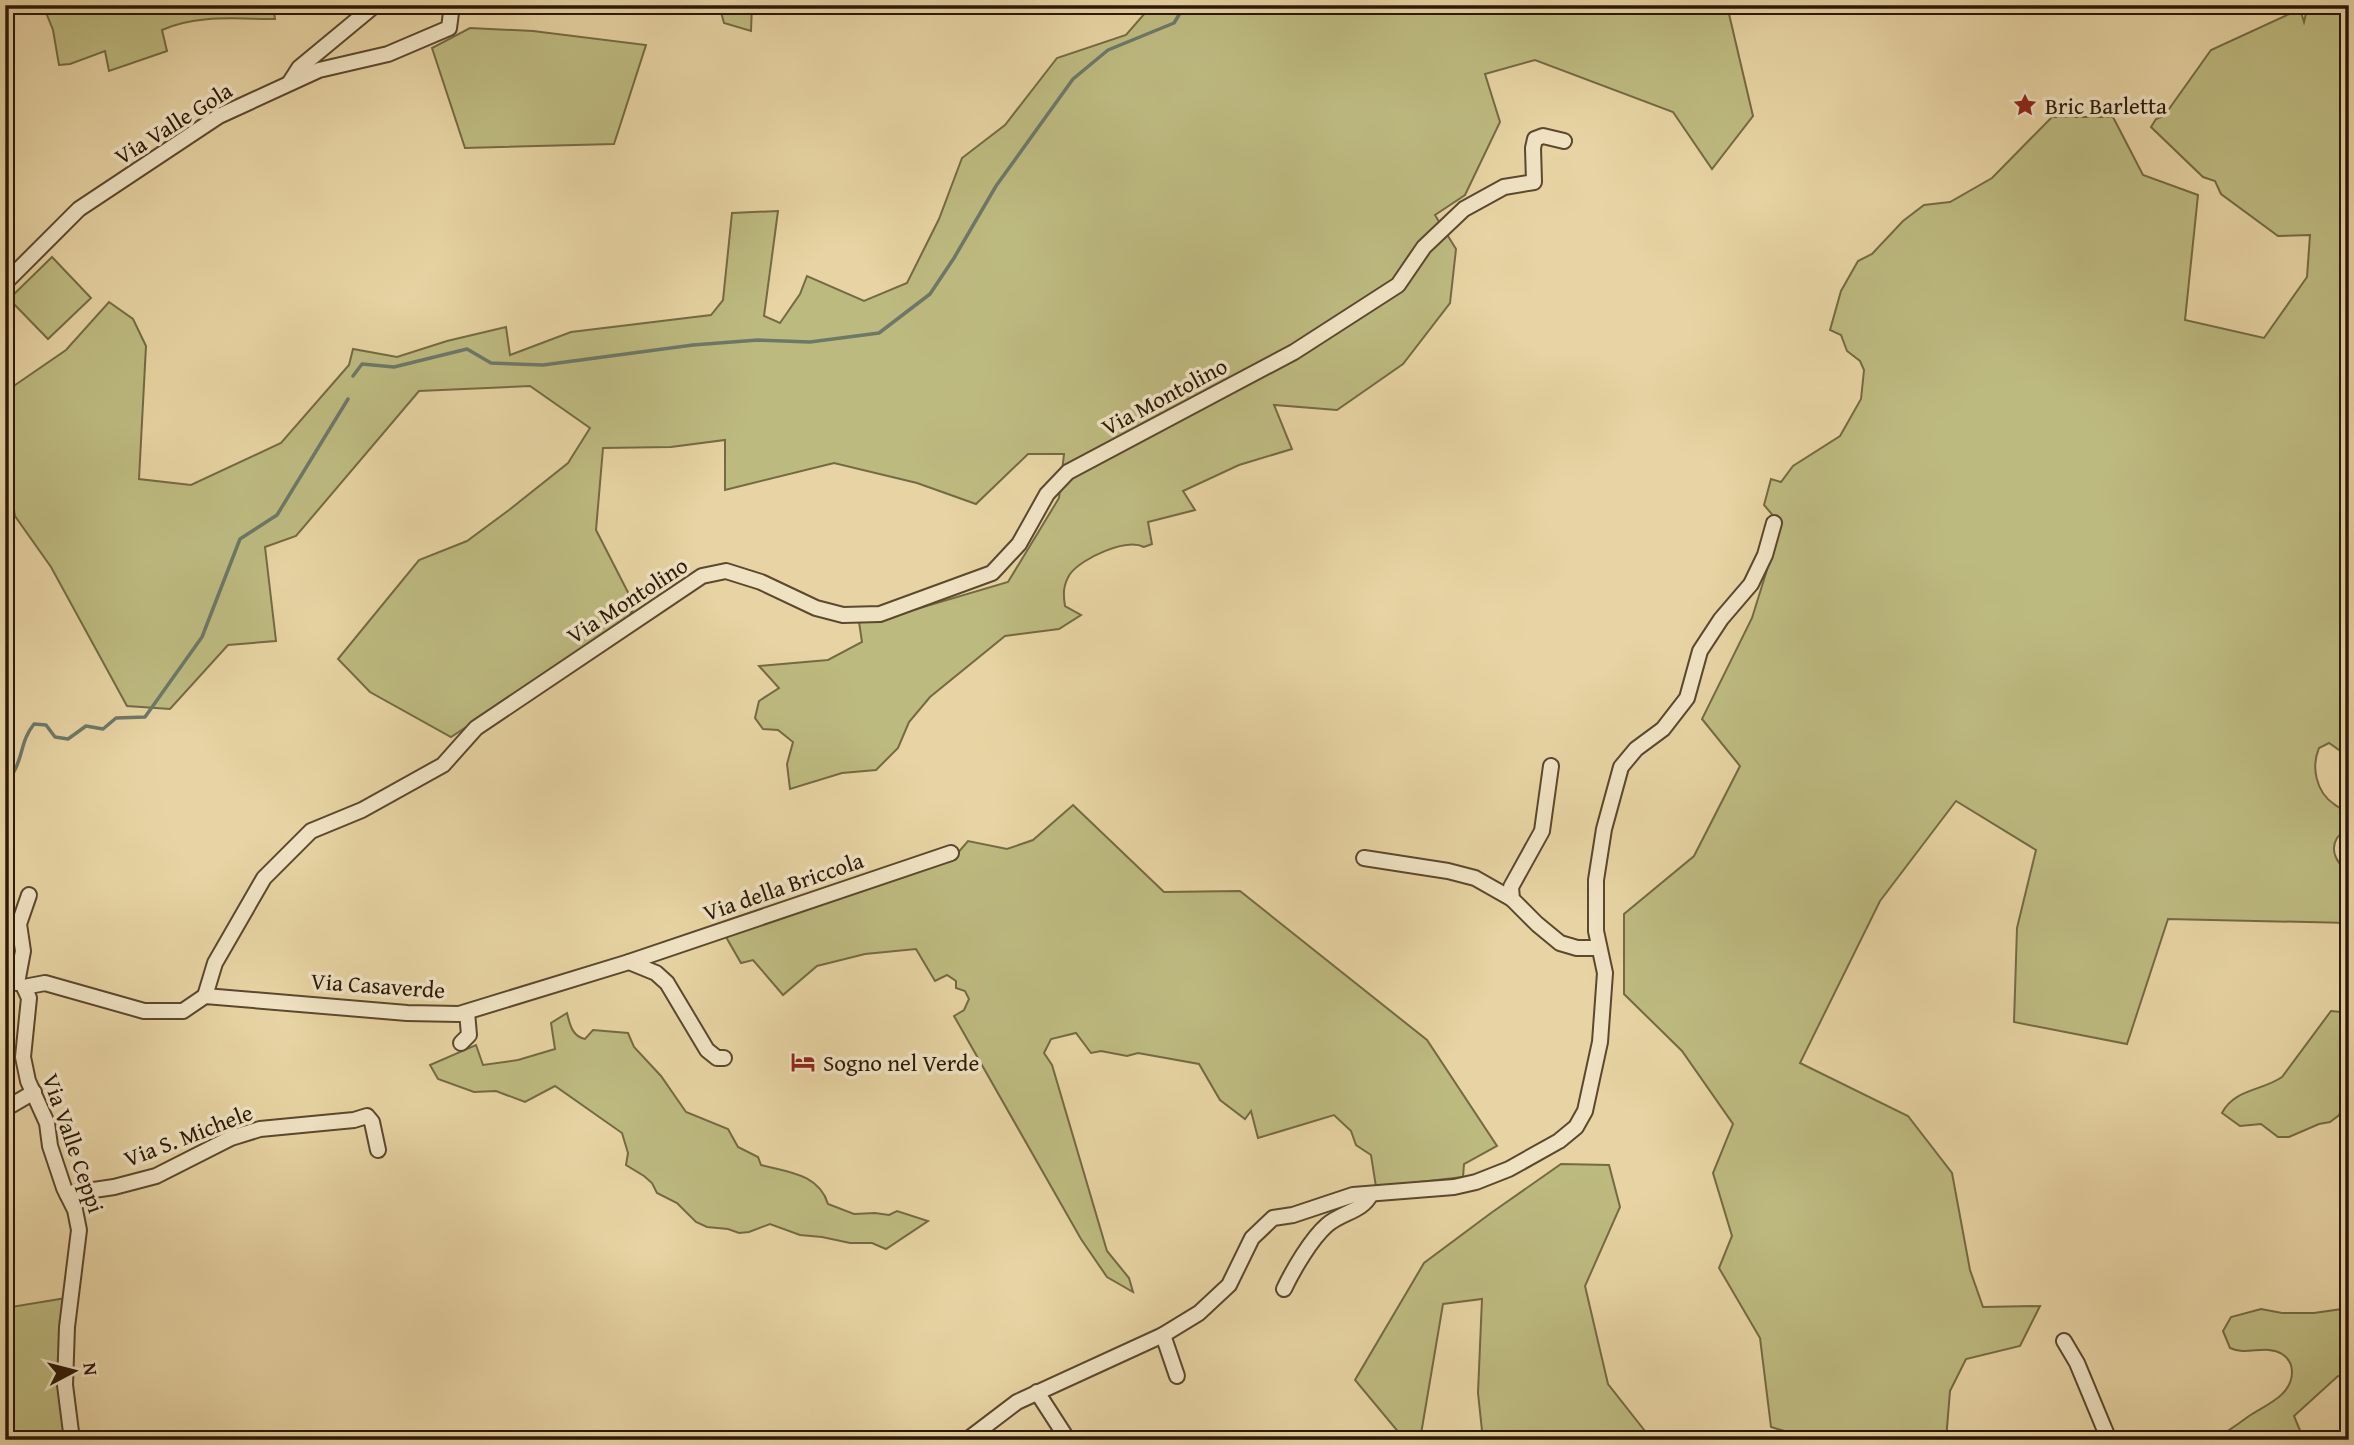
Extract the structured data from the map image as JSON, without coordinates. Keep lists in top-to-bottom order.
{
  "streets": {
    "street": [
      "Via Valle Gola",
      "Via Montolino",
      "Via della Briccola",
      "Via Casaverde",
      "Via S. Michele",
      "Via Valle Ceppi"
    ]
  },
  "crossings": [
    ["Via Montolino", "Via Casaverde"],
    ["Via della Briccola", "Via Casaverde"],
    ["Via S. Michele", "Via Valle Ceppi"]
  ],
  "places": {
    "place": ["Bric Barletta"],
    "hotel": ["Sogno nel Verde"]
  },
  "north": "right"
}
